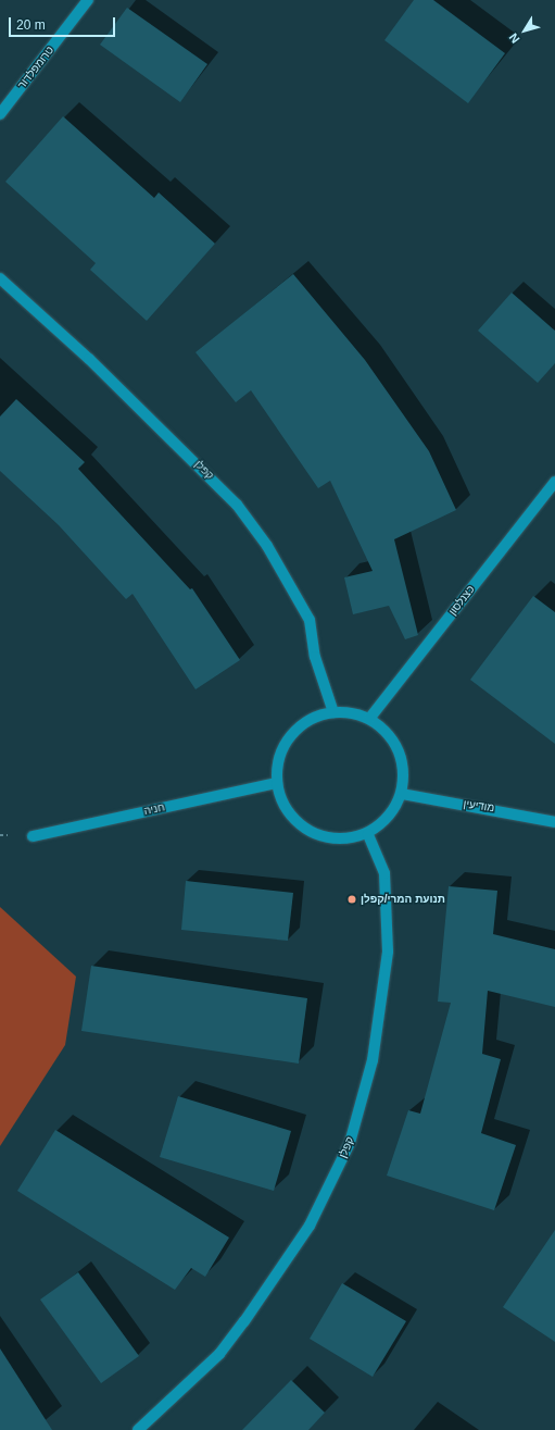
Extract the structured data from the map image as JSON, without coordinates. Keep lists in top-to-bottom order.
{
  "streets": {
    "street": [
      "טרומפלדור",
      "קפלן",
      "כצנלסון",
      "מודיעין",
      "חניה"
    ]
  },
  "crossings": [
    ["קפלן", "כצנלסון"],
    ["קפלן", "מודיעין"],
    ["קפלן", "חניה"],
    ["כצנלסון", "מודיעין"],
    ["כצנלסון", "חניה"],
    ["מודיעין", "חניה"]
  ],
  "places": ["תנועת המרי/קפלן"],
  "scale_bar": "20 m",
  "north": "bottom left"
}
